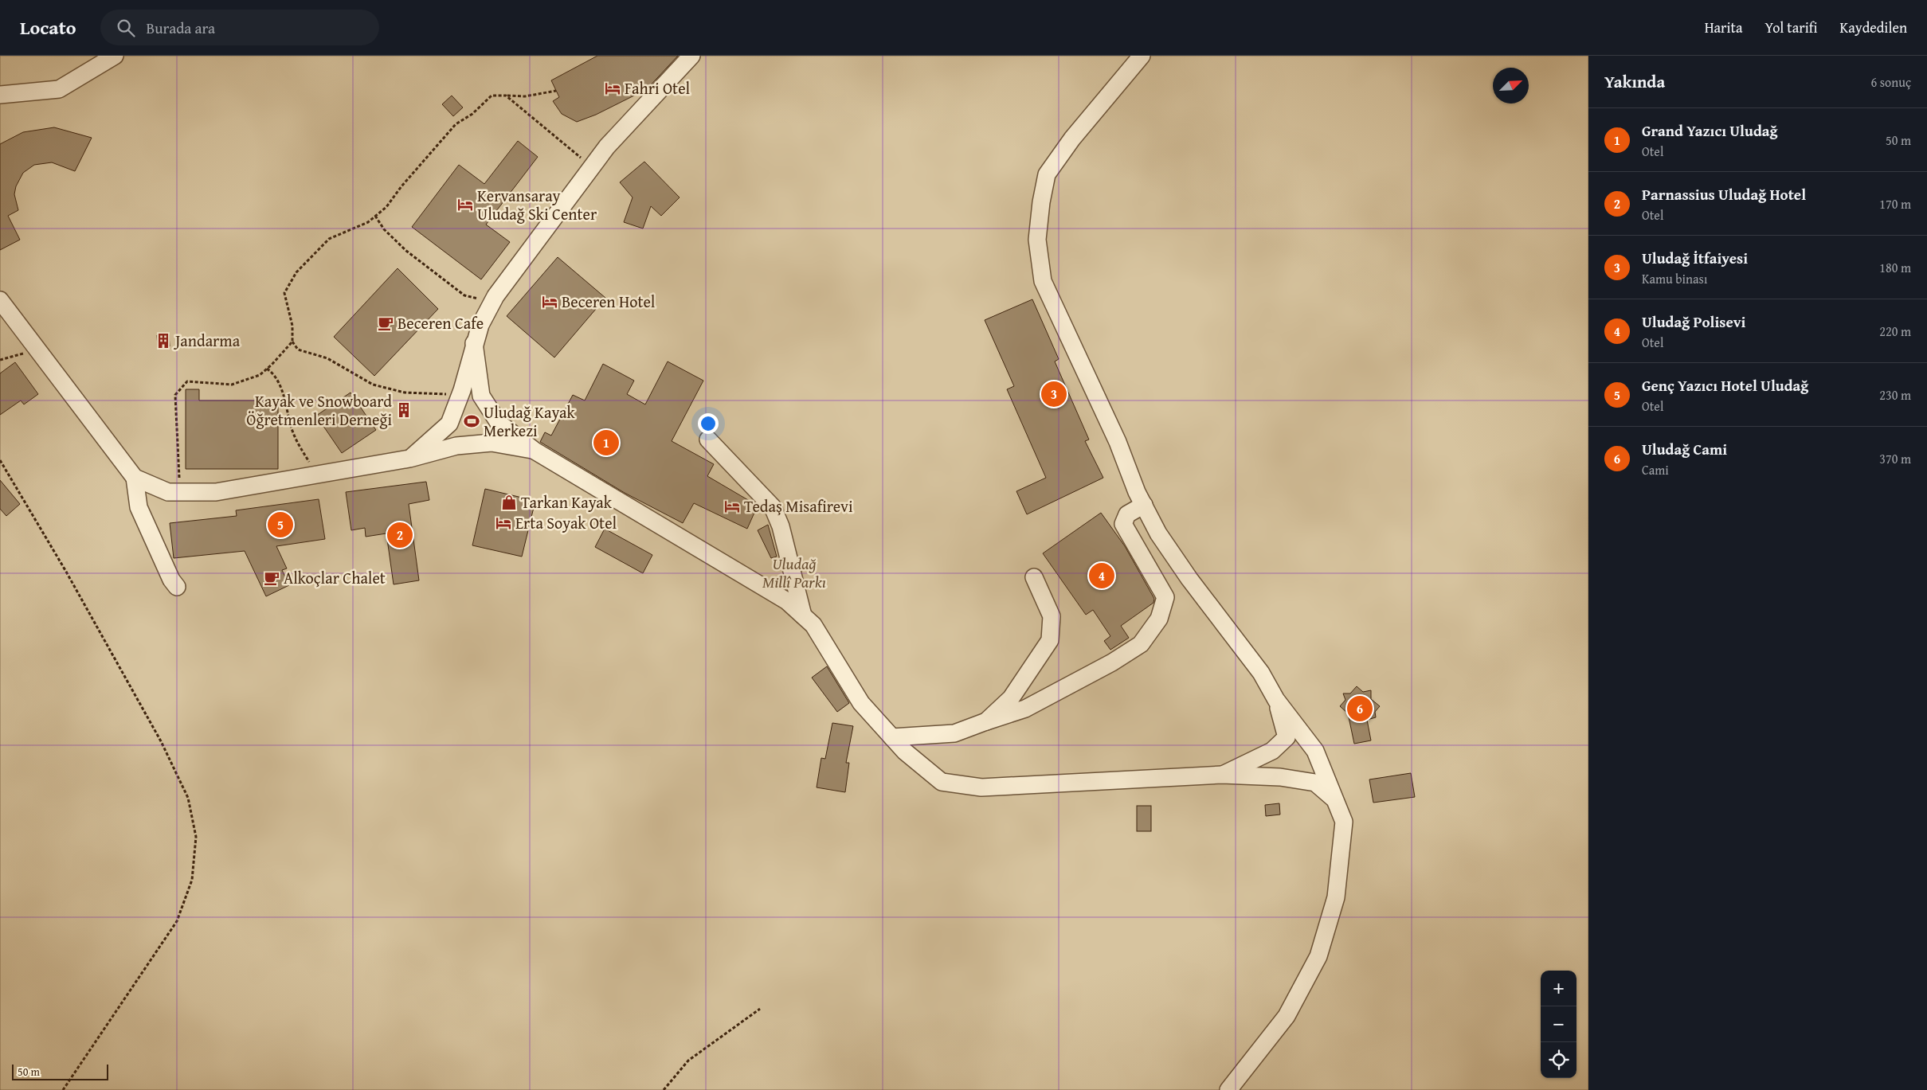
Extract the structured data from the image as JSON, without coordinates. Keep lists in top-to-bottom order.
{
  "parks": ["Uludağ Millî Parkı"],
  "places": {
    "hotel": [
      "Fahri Otel",
      "Kervansaray Uludağ Ski Center",
      "Beceren Hotel",
      "Tedaş Misafirevi",
      "Erta Soyak Otel"
    ],
    "cafe": ["Beceren Cafe", "Alkoçlar Chalet"],
    "building": ["Jandarma", "Kayak ve Snowboard Öğretmenleri Derneği"],
    "sports": ["Uludağ Kayak Merkezi"],
    "shop": ["Tarkan Kayak"]
  },
  "scale_bar": "50 m",
  "north": "top right",
  "page": {
    "header": "Locato",
    "search": "Burada ara",
    "nav": ["Harita", "Yol tarifi", "Kaydedilen"],
    "heading": ["Yakında", "6 sonuç"],
    "list": [
      {
        "mark": "1",
        "name": "Grand Yazıcı Uludağ",
        "note": "Otel",
        "value": "50 m"
      },
      {
        "mark": "2",
        "name": "Parnassius Uludağ Hotel",
        "note": "Otel",
        "value": "170 m"
      },
      {
        "mark": "3",
        "name": "Uludağ İtfaiyesi",
        "note": "Kamu binası",
        "value": "180 m"
      },
      {
        "mark": "4",
        "name": "Uludağ Polisevi",
        "note": "Otel",
        "value": "220 m"
      },
      {
        "mark": "5",
        "name": "Genç Yazıcı Hotel Uludağ",
        "note": "Otel",
        "value": "230 m"
      },
      {
        "mark": "6",
        "name": "Uludağ Cami",
        "note": "Cami",
        "value": "370 m"
      }
    ],
    "pins": [
      "3",
      "1",
      "5",
      "2",
      "4",
      "6"
    ],
    "map_buttons": ["+", "−"],
    "scale": "50 m"
  }
}
